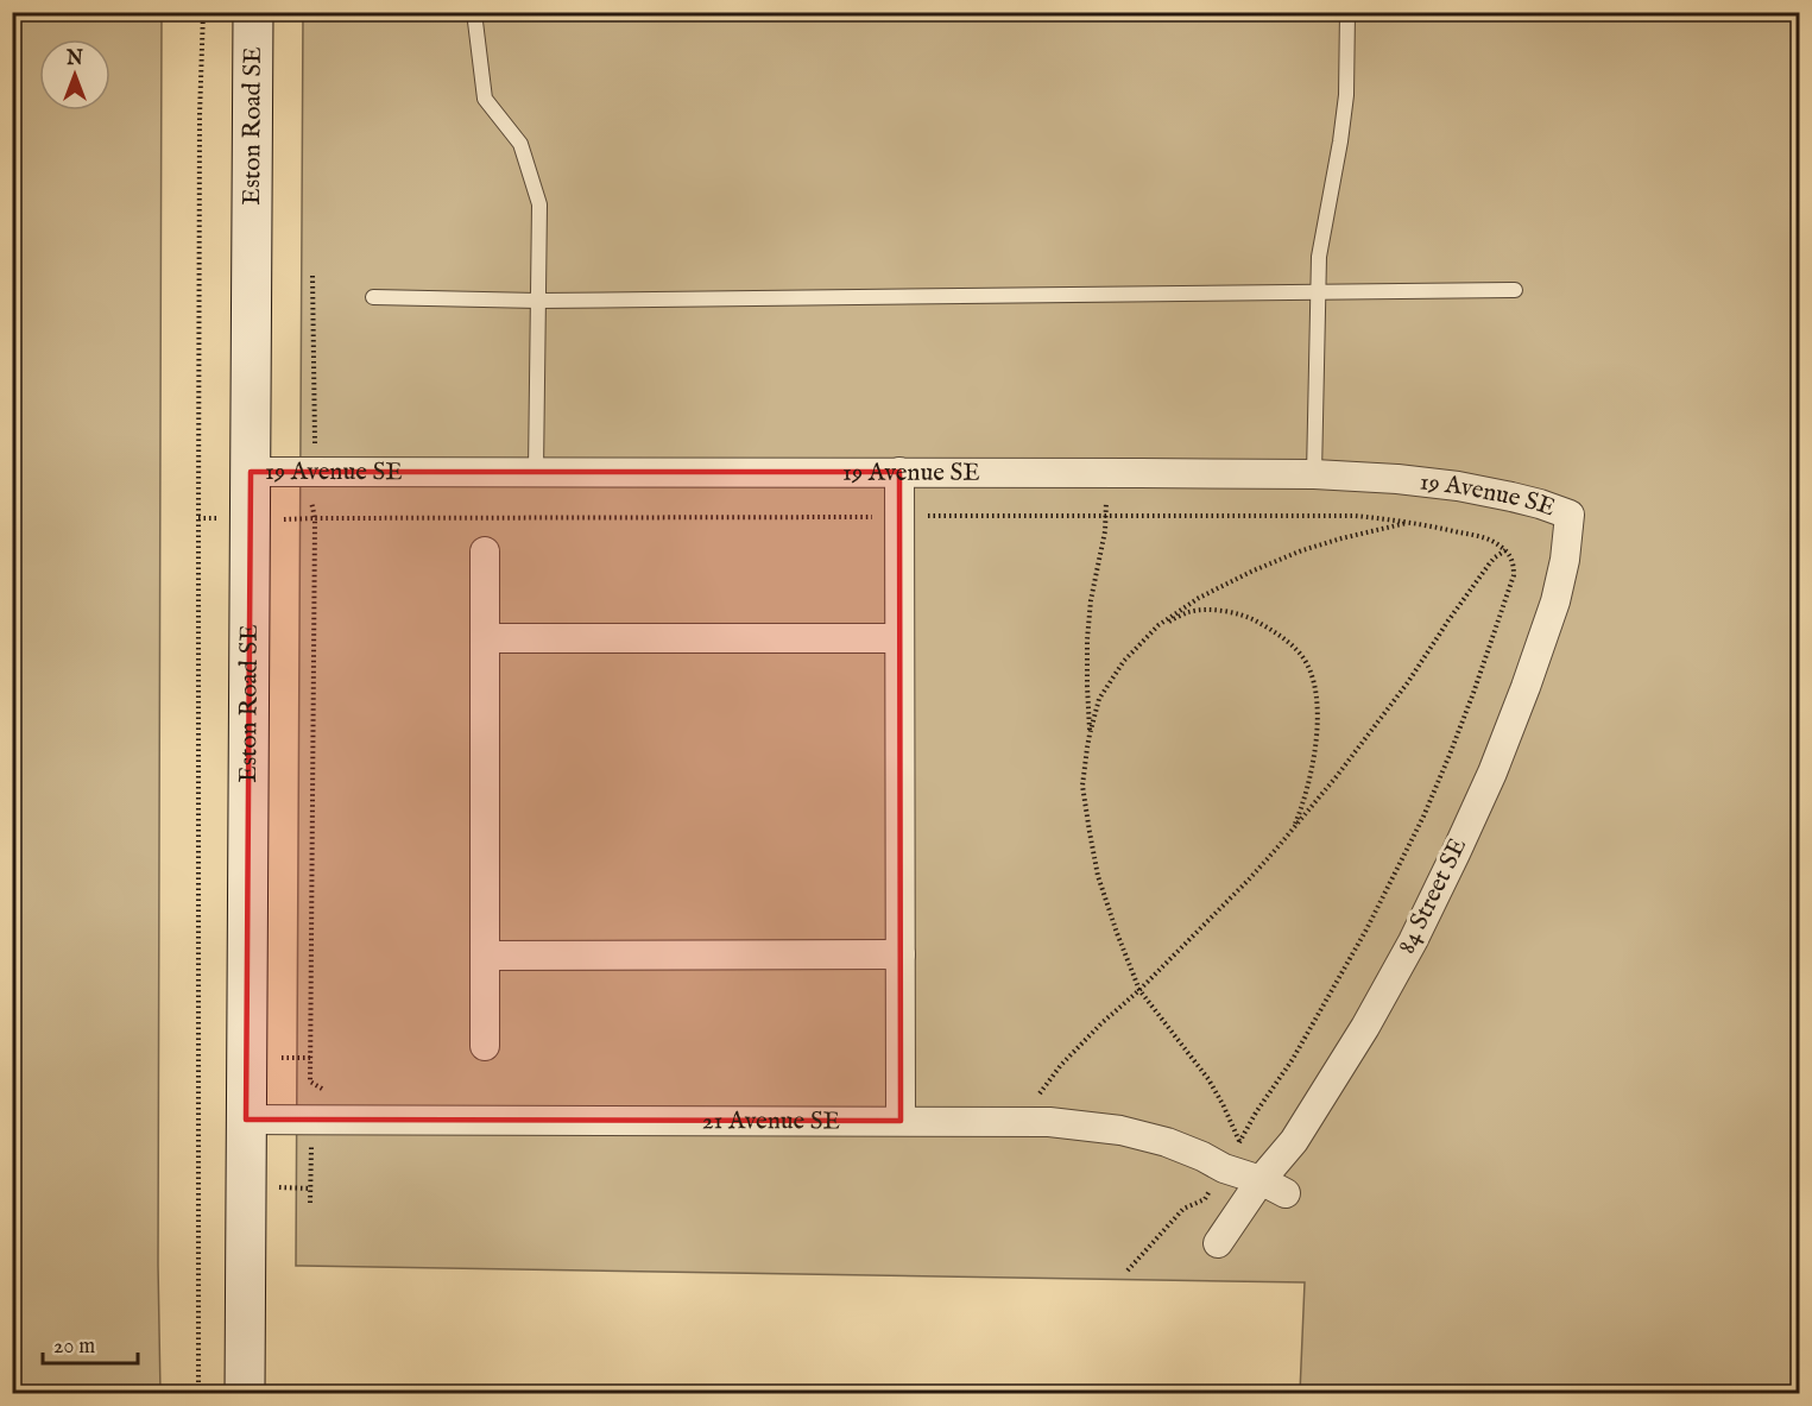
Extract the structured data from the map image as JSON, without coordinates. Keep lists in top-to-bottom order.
{
  "streets": {
    "street": [
      "Eston Road SE",
      "19 Avenue SE",
      "84 Street SE",
      "21 Avenue SE"
    ]
  },
  "crossings": [
    ["Eston Road SE", "19 Avenue SE"],
    ["Eston Road SE", "21 Avenue SE"],
    ["19 Avenue SE", "84 Street SE"],
    ["84 Street SE", "21 Avenue SE"]
  ],
  "scale_bar": "20 m",
  "north": "top"
}
